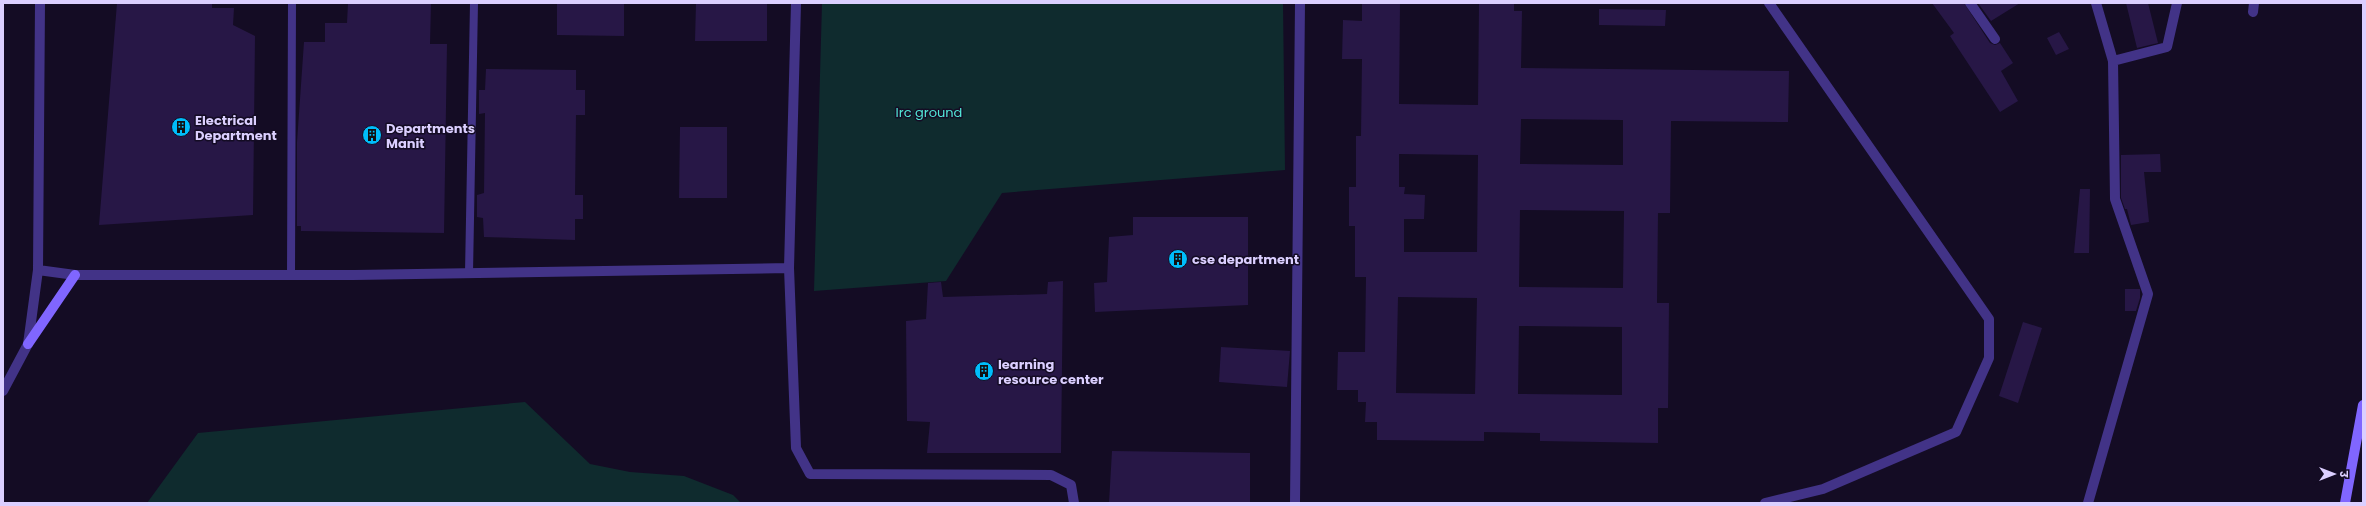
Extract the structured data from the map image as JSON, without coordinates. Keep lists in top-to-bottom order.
{
  "parks": ["lrc ground"],
  "places": {
    "building": [
      "Electrical Department",
      "Departments Manit",
      "cse department",
      "learning resource center"
    ]
  },
  "north": "right"
}
